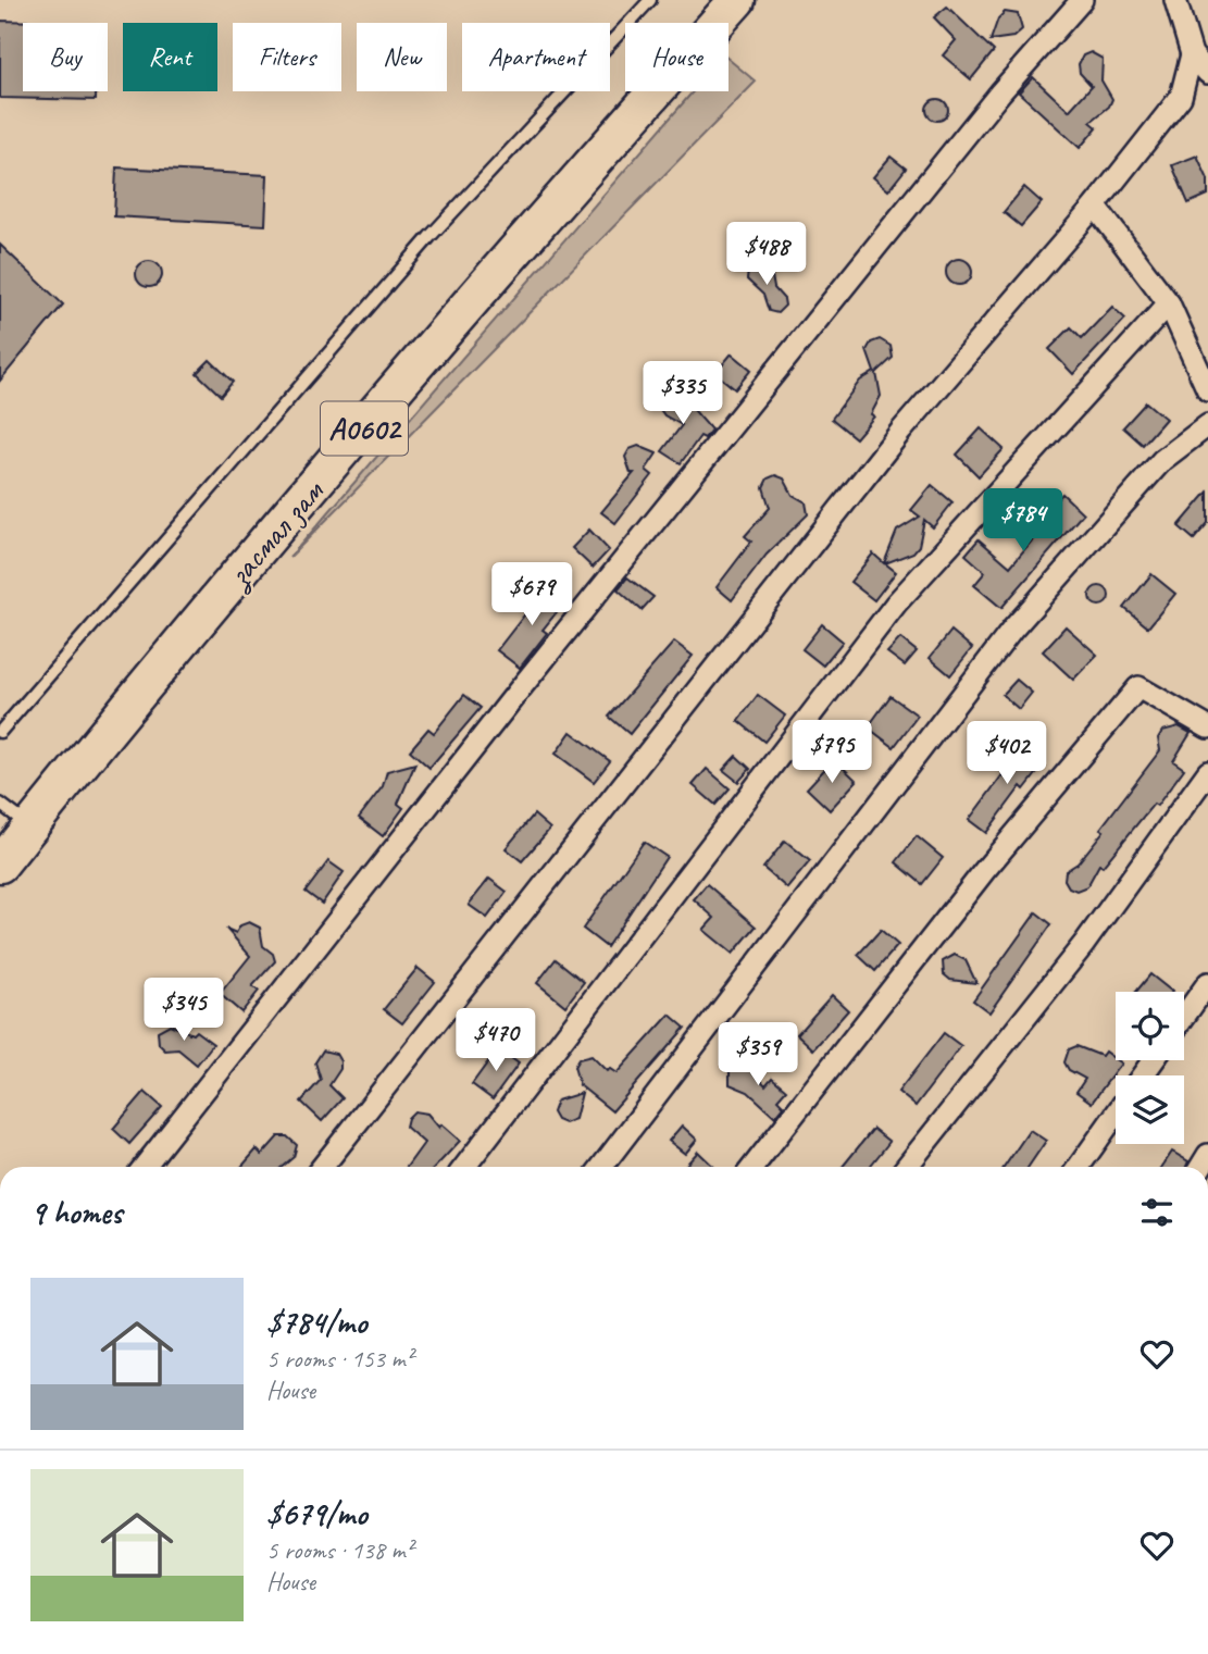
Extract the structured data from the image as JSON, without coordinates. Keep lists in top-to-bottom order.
{
  "streets": {
    "highway": ["A0602", "засмал зам"]
  },
  "page": {
    "chip": [
      "Buy",
      "Rent",
      "Filters",
      "New",
      "Apartment",
      "House"
    ],
    "price": [
      "$488",
      "$335",
      "$784",
      "$679",
      "$795",
      "$402",
      "$345",
      "$470",
      "$359"
    ],
    "heading": "9 homes",
    "list": [
      {
        "name": "$784/mo",
        "note": "5 rooms · 153 m² · House"
      },
      {
        "name": "$679/mo",
        "note": "5 rooms · 138 m² · House"
      }
    ]
  }
}
